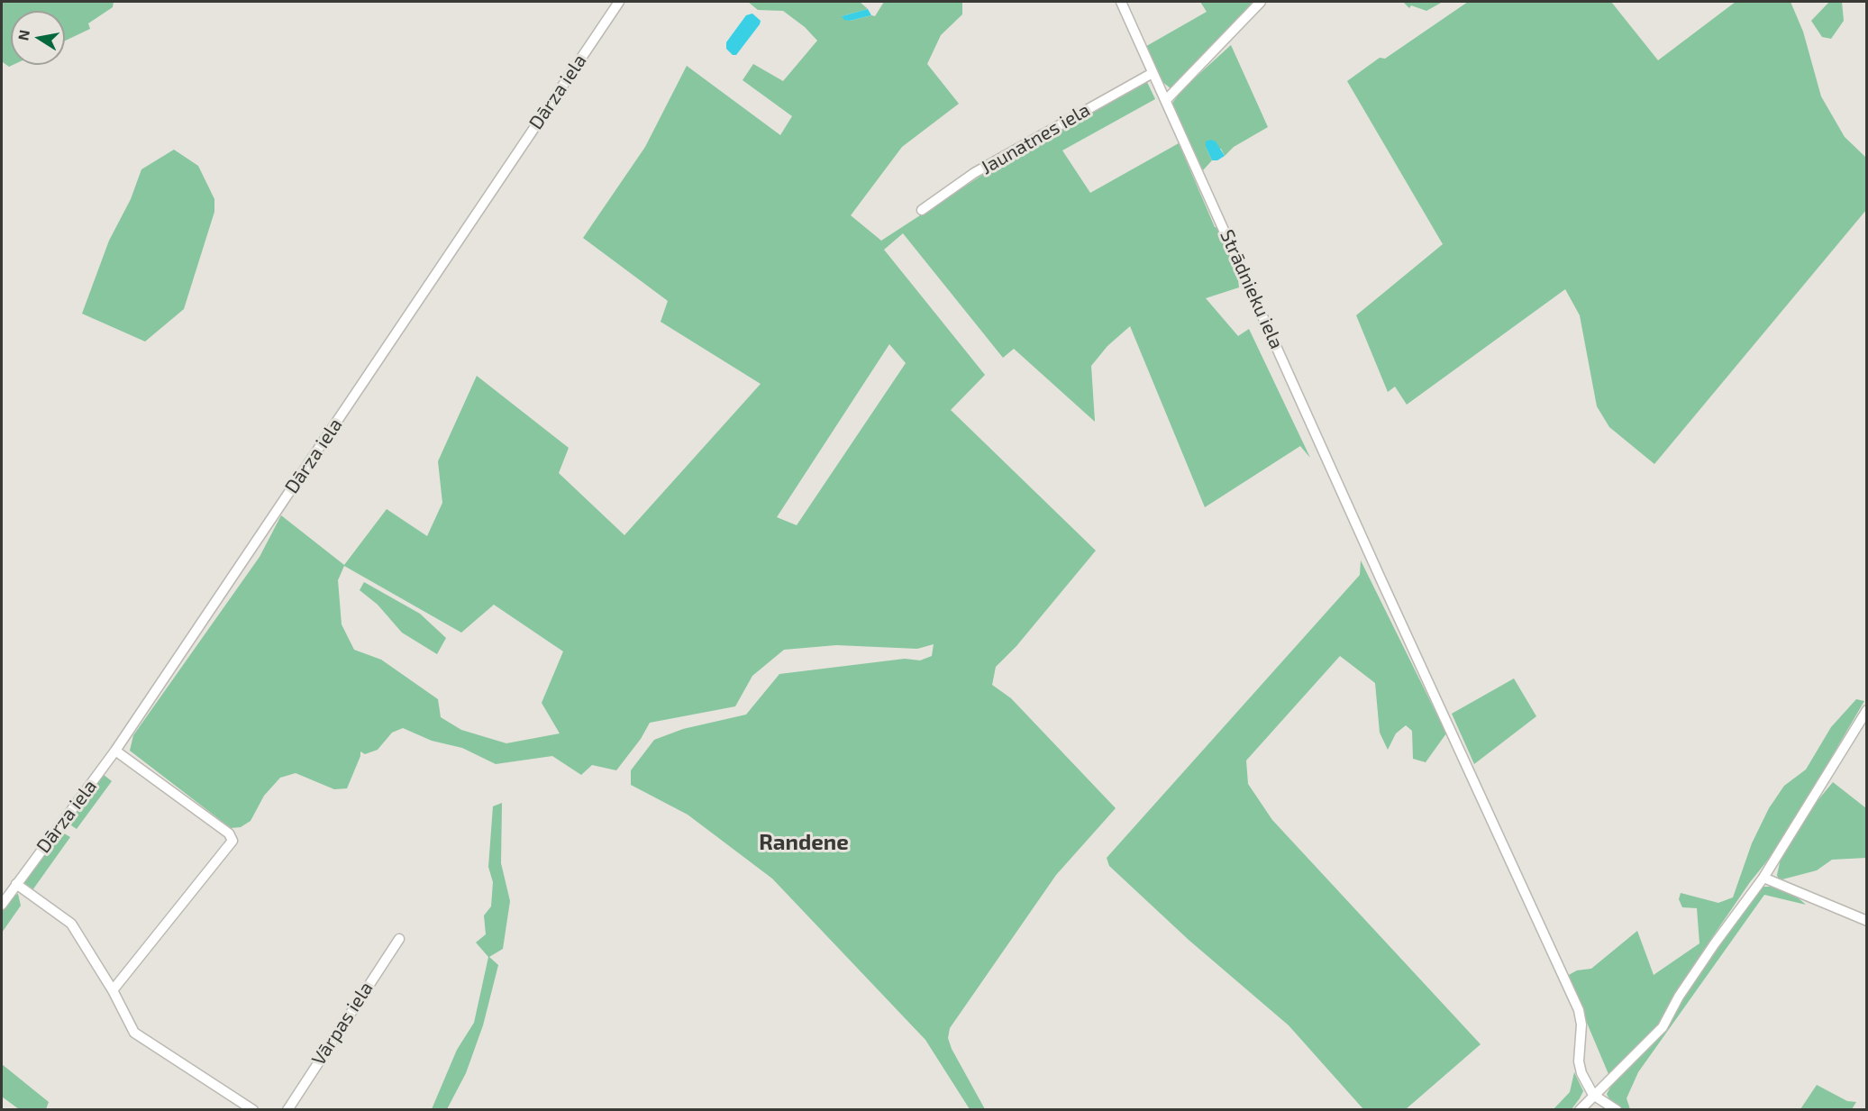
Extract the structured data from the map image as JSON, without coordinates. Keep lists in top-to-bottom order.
{
  "streets": {
    "street": [
      "Dārza iela",
      "Jaunatnes iela",
      "Strādnieku iela",
      "Vārpas iela"
    ]
  },
  "crossings": [
    ["Jaunatnes iela", "Strādnieku iela"]
  ],
  "districts": ["Randene"],
  "north": "left"
}
